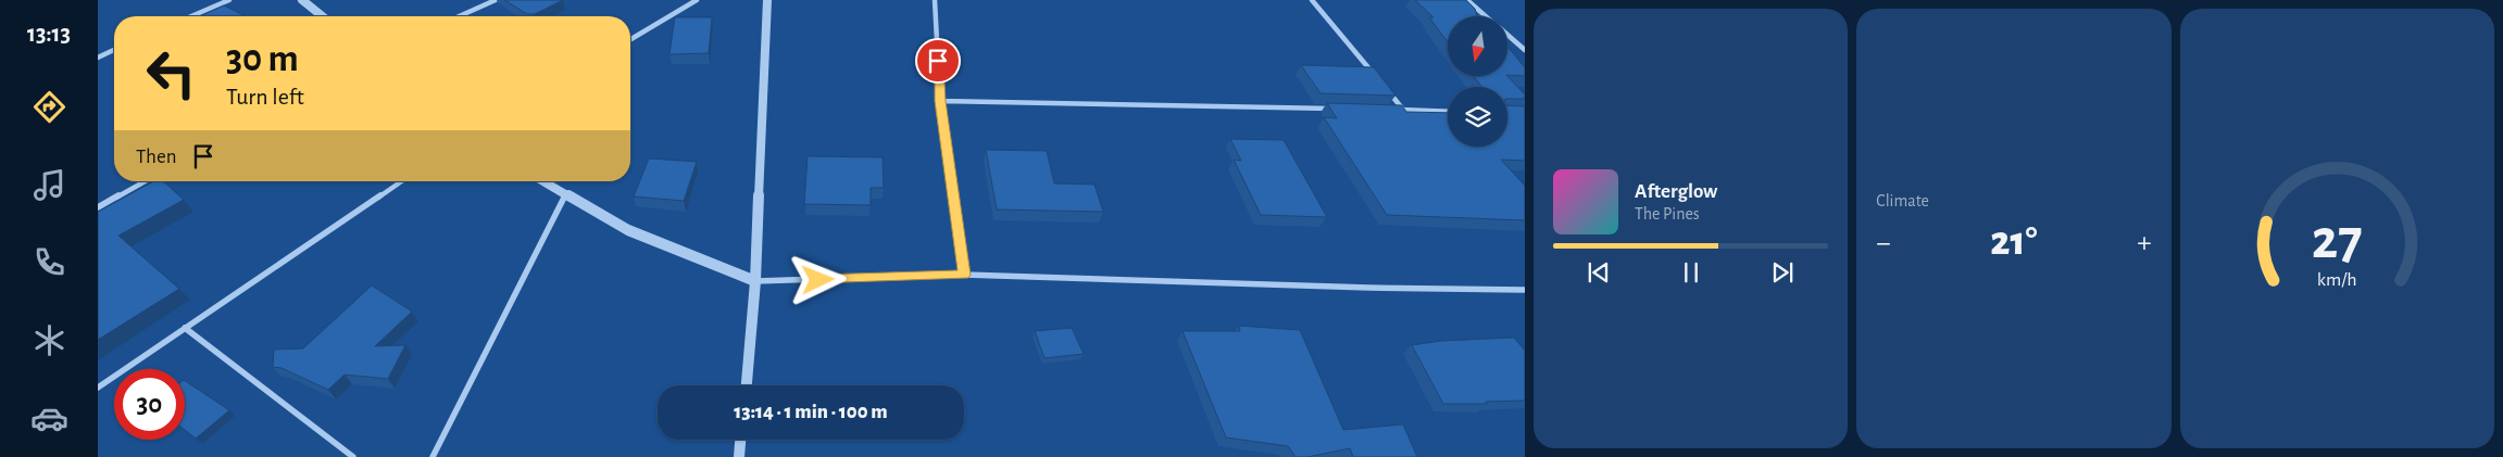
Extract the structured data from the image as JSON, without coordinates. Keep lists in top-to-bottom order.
{
  "north": "bottom",
  "page": {
    "tabs": "13:13",
    "tile": "Climate",
    "turn": ["30 m", "Turn left"],
    "then": "Then",
    "song": ["Afterglow", "The Pines"],
    "heat": ["−", "21°", "+"],
    "limit": "30",
    "trip": "13:14 · 1 min · 100 m",
    "gauge": ["27", "km/h"]
  }
}
